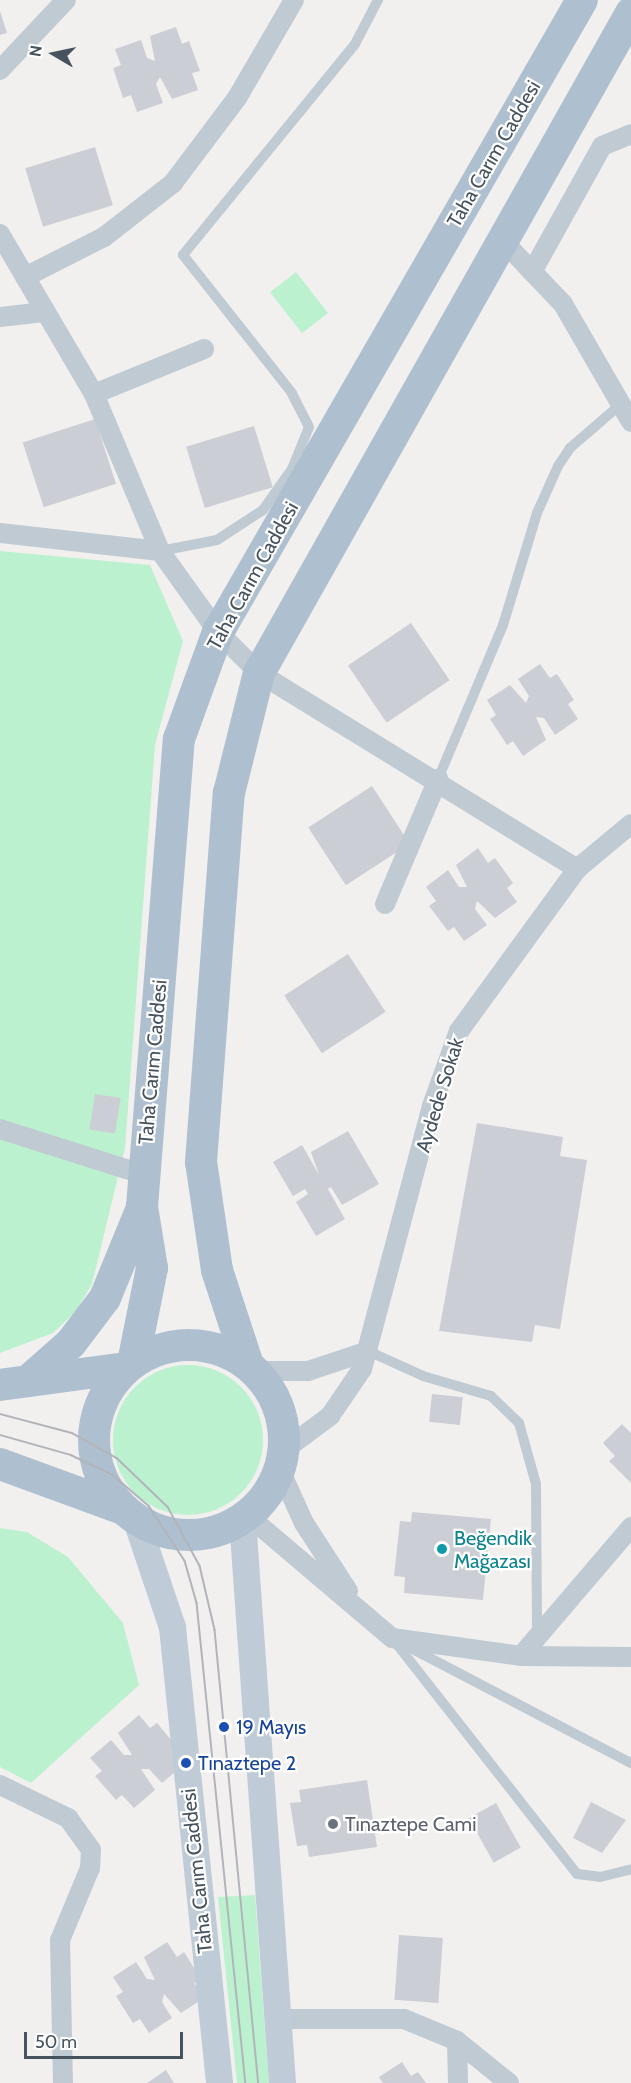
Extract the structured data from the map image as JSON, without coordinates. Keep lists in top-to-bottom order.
{
  "streets": {
    "main road": ["Taha Carım Caddesi"],
    "street": ["Aydede Sokak"]
  },
  "crossings": [
    ["Taha Carım Caddesi", "Aydede Sokak"]
  ],
  "places": [
    "Beğendik Mağazası",
    "19 Mayıs",
    "Tınaztepe 2",
    "Tınaztepe Cami"
  ],
  "scale_bar": "50 m",
  "north": "left"
}
